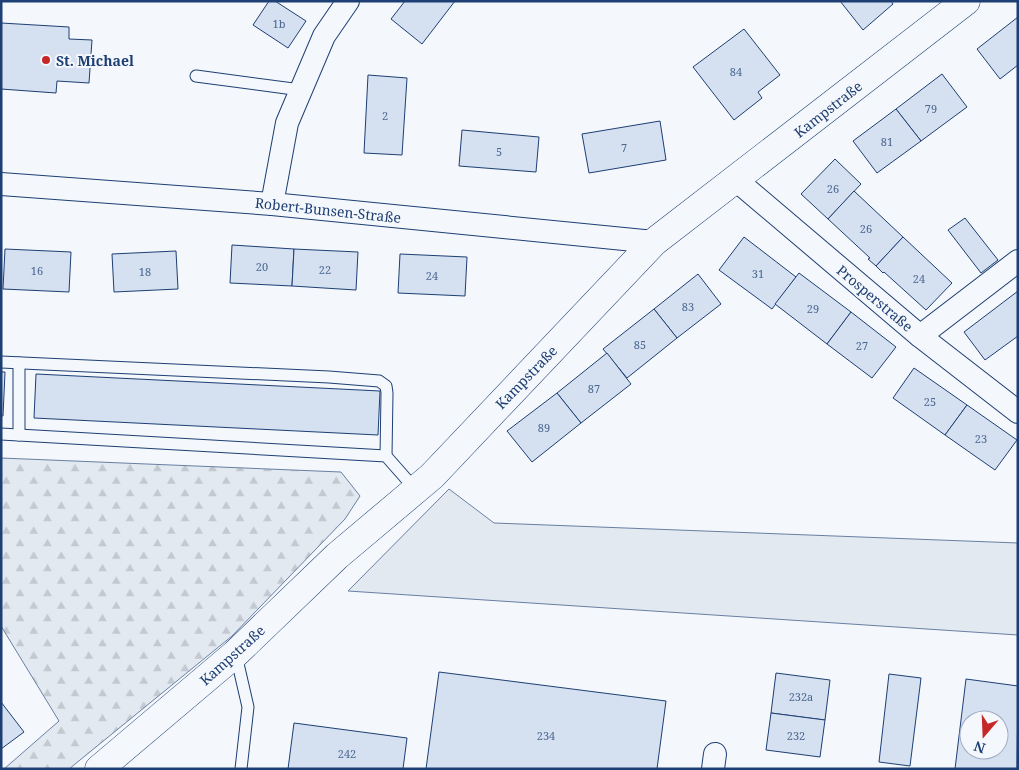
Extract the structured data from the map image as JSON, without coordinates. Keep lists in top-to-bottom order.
{
  "streets": {
    "street": ["Kampstraße", "Robert-Bunsen-Straße", "Prosperstraße"]
  },
  "crossings": [
    ["Kampstraße", "Robert-Bunsen-Straße"],
    ["Kampstraße", "Prosperstraße"]
  ],
  "places": ["St. Michael"],
  "house_numbers": [
    "1b",
    "84",
    "79",
    "2",
    "81",
    "7",
    "5",
    "26",
    "26",
    "20",
    "22",
    "16",
    "18",
    "31",
    "24",
    "24",
    "83",
    "29",
    "85",
    "27",
    "87",
    "25",
    "89",
    "23",
    "232a",
    "234",
    "232",
    "242"
  ],
  "north": "bottom"
}
